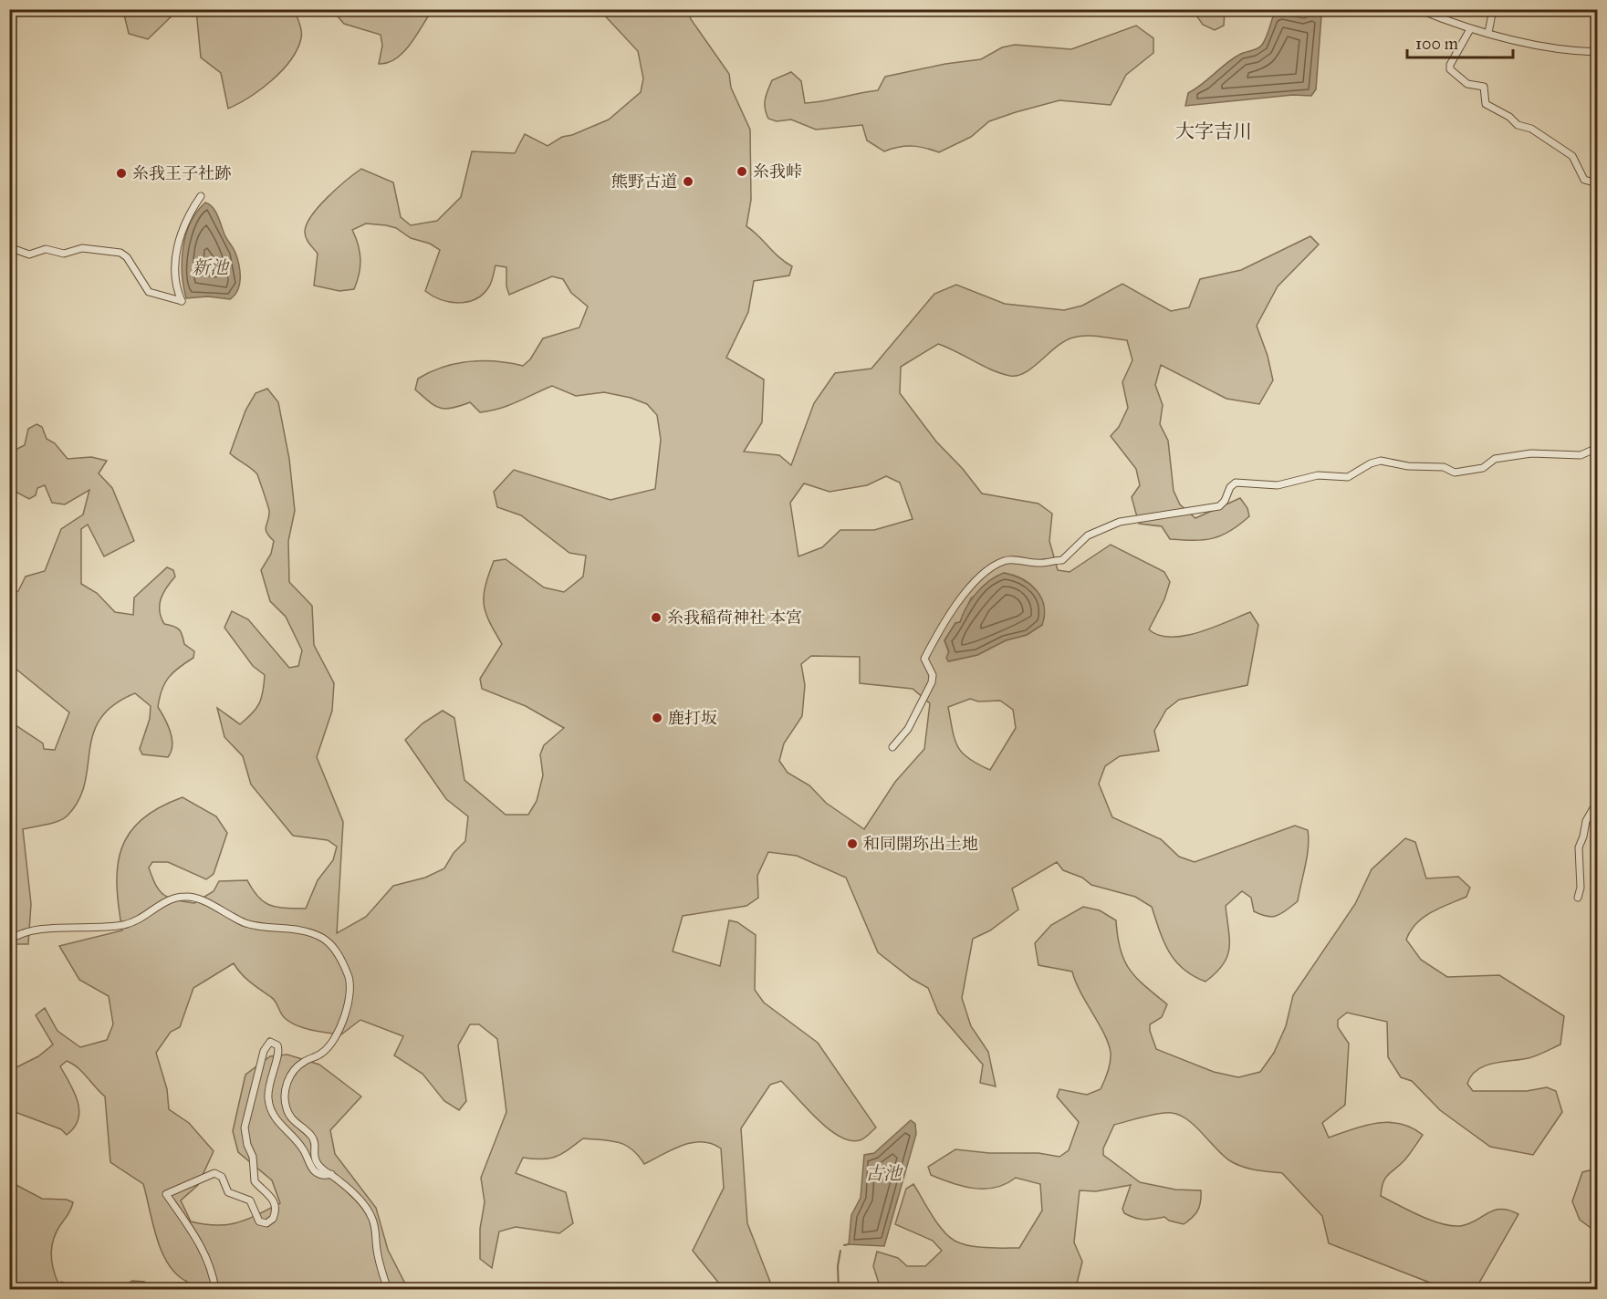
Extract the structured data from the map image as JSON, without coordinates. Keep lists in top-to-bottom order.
{
  "districts": ["大字吉川"],
  "water": ["新池", "古池"],
  "places": [
    "糸我峠",
    "糸我王子社跡",
    "熊野古道",
    "糸我稲荷神社 本宮",
    "鹿打坂",
    "和同開珎出土地"
  ],
  "scale_bar": "100 m"
}
